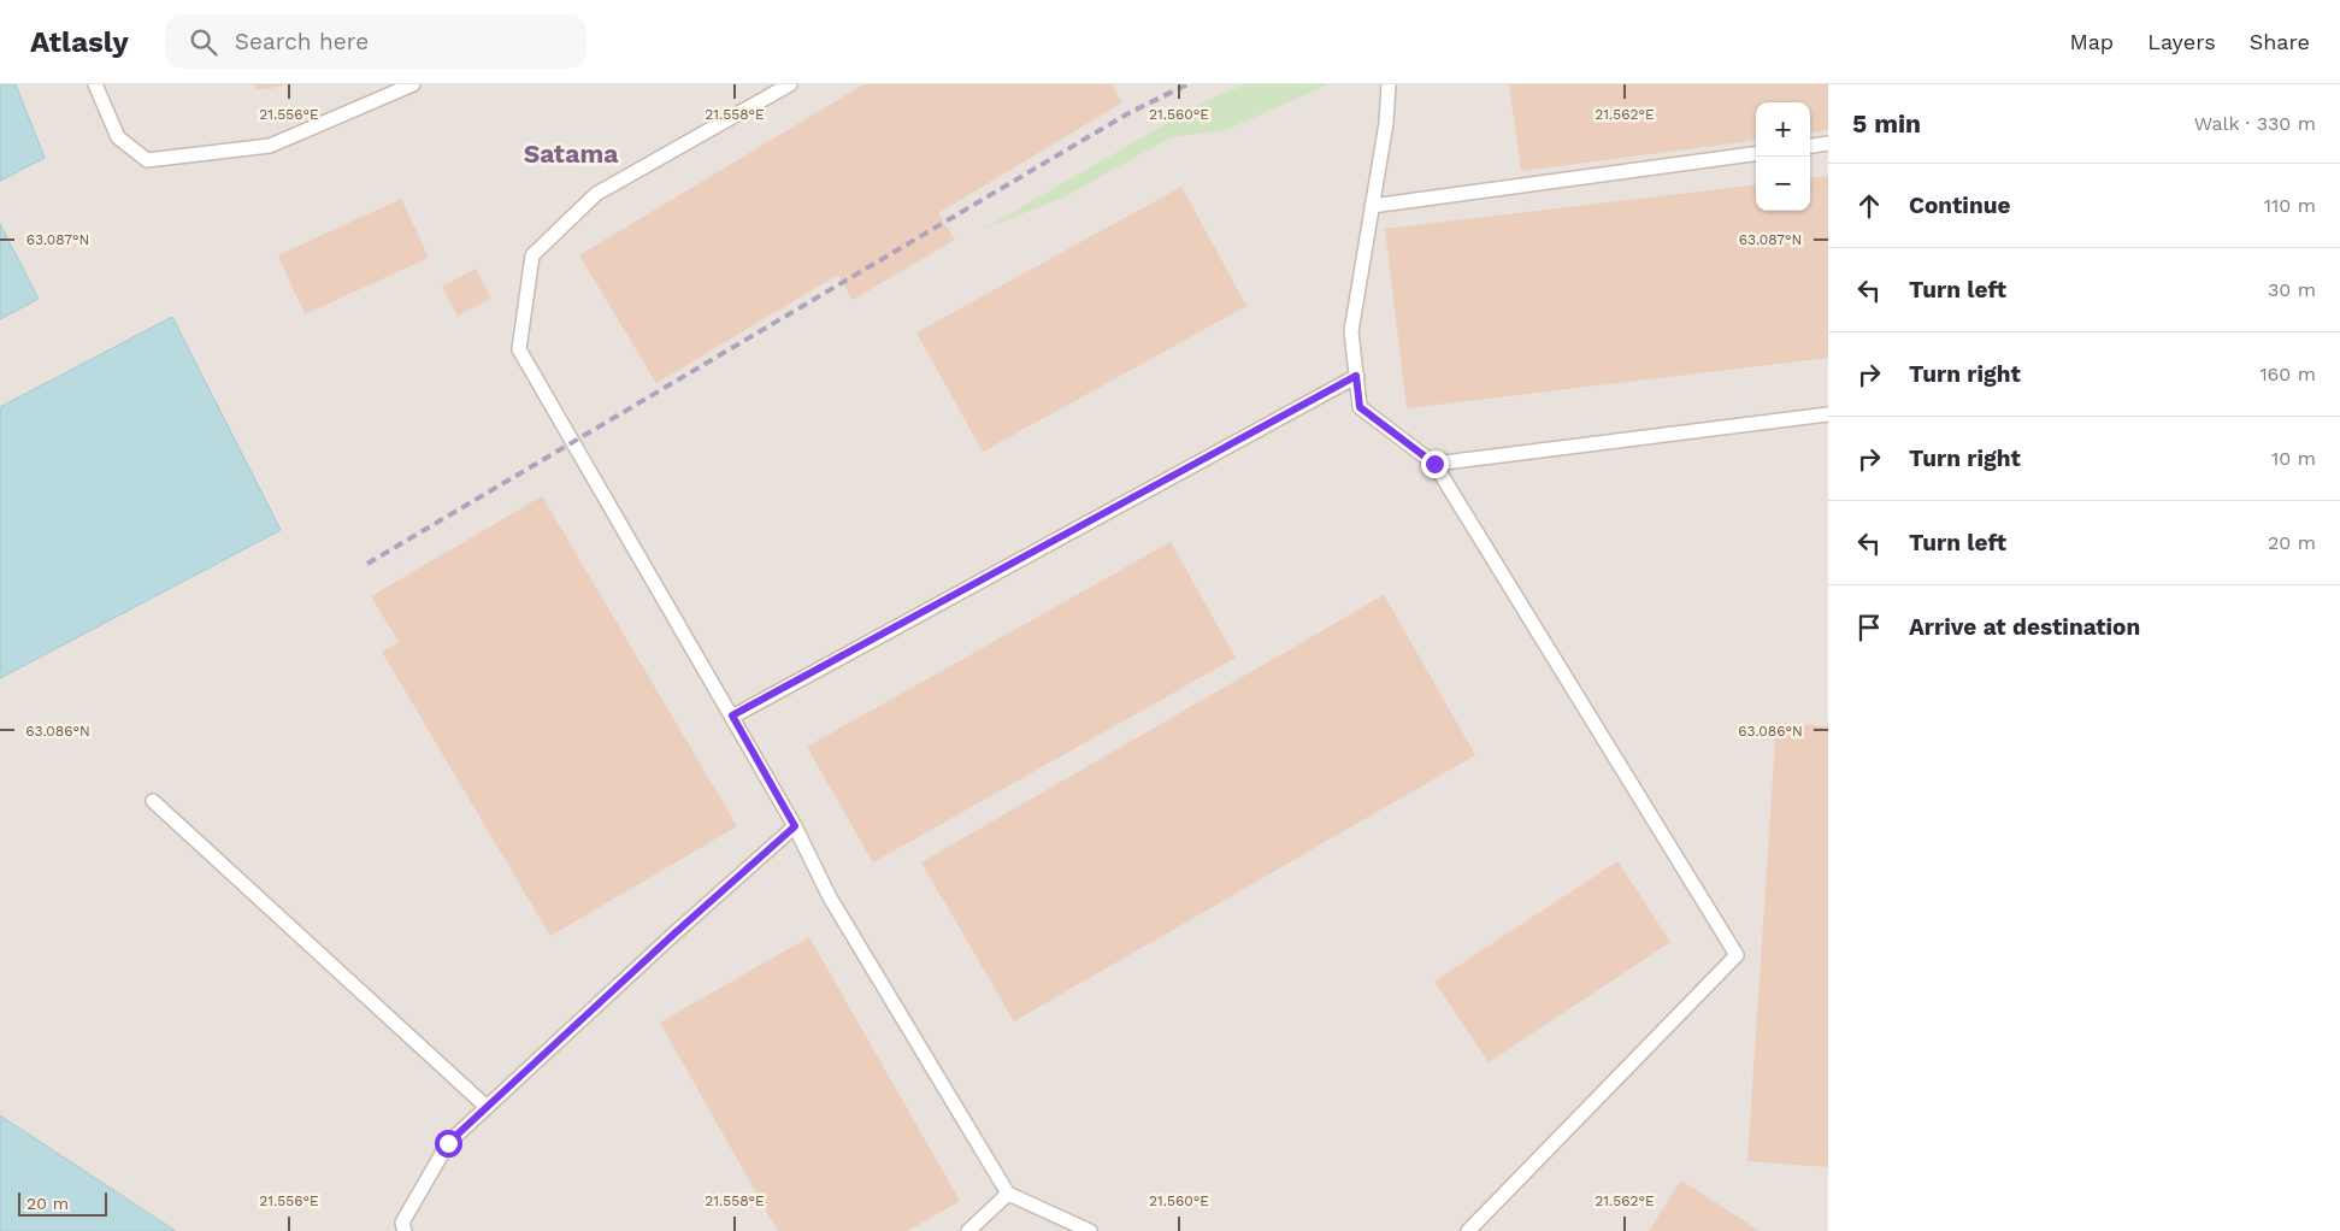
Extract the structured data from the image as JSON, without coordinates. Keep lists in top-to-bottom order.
{
  "districts": ["Satama"],
  "scale_bar": "20 m",
  "page": {
    "header": "Atlasly",
    "search": "Search here",
    "nav": ["Map", "Layers", "Share"],
    "heading": ["5 min", "Walk · 330 m"],
    "map_buttons": ["+", "−"],
    "list": [
      ["Continue", "110 m"],
      ["Turn left", "30 m"],
      ["Turn right", "160 m"],
      ["Turn right", "10 m"],
      ["Turn left", "20 m"],
      "Arrive at destination"
    ],
    "scale": "20 m"
  },
  "coordinates": [
    "21.556°E",
    "21.558°E",
    "21.560°E",
    "21.562°E",
    "63.087°N",
    "63.086°N"
  ]
}
